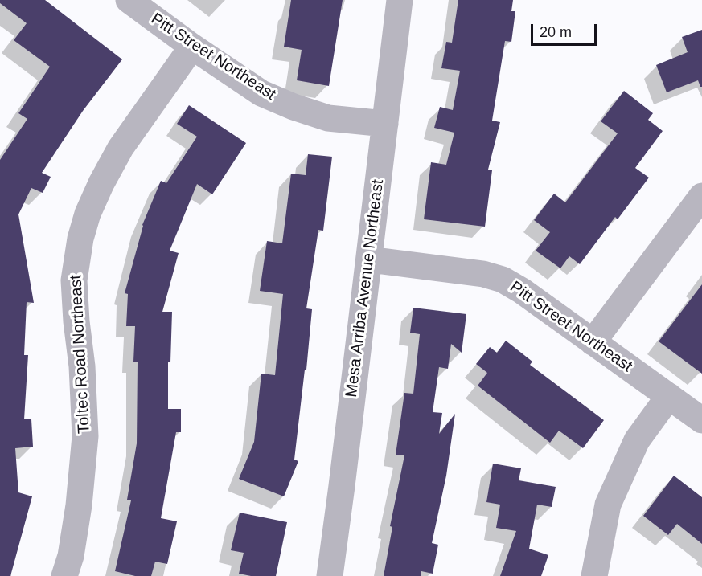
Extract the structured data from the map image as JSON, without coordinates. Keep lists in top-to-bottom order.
{
  "streets": {
    "street": ["Pitt Street Northeast", "Mesa Arriba Avenue Northeast", "Toltec Road Northeast"]
  },
  "crossings": [
    ["Pitt Street Northeast", "Mesa Arriba Avenue Northeast"],
    ["Pitt Street Northeast", "Toltec Road Northeast"]
  ],
  "scale_bar": "20 m"
}
